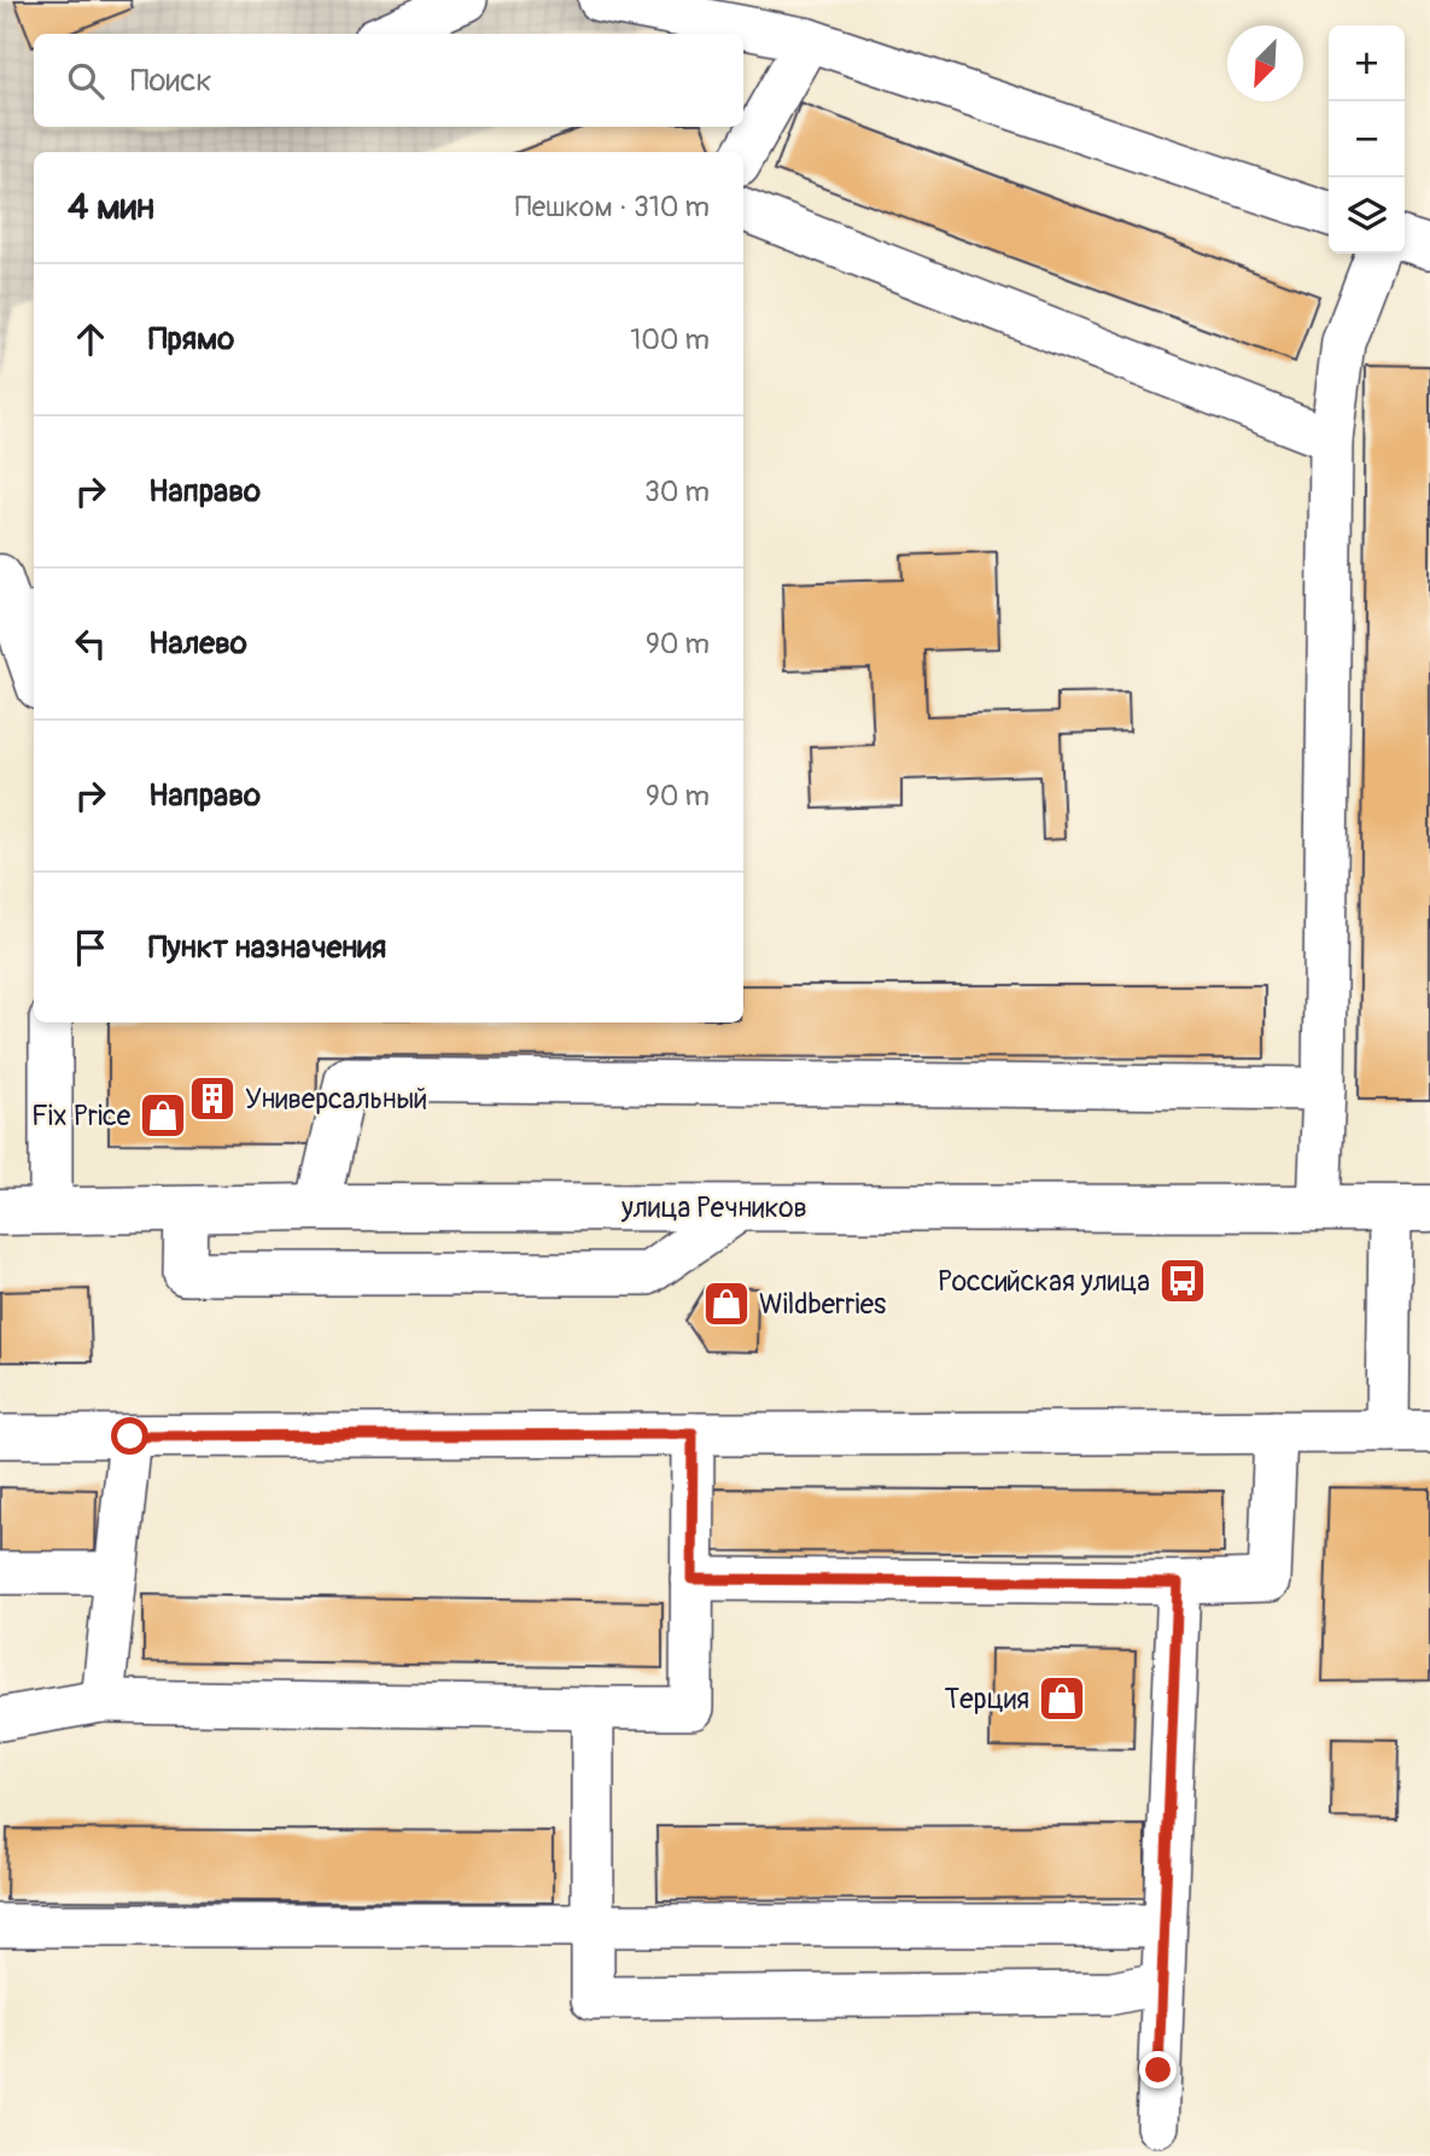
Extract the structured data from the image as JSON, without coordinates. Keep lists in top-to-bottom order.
{
  "streets": {
    "street": ["улица Речников"]
  },
  "places": {
    "building": ["Универсальный"],
    "shop": ["Fix Price", "Wildberries", "Терция"],
    "bus stop": ["Российская улица"]
  },
  "north": "bottom left",
  "page": {
    "map_buttons": ["+", "−"],
    "search": "Поиск",
    "heading": ["4 мин", "Пешком · 310 m"],
    "list": [
      ["Прямо", "100 m"],
      ["Направо", "30 m"],
      ["Налево", "90 m"],
      ["Направо", "90 m"],
      "Пункт назначения"
    ]
  }
}
